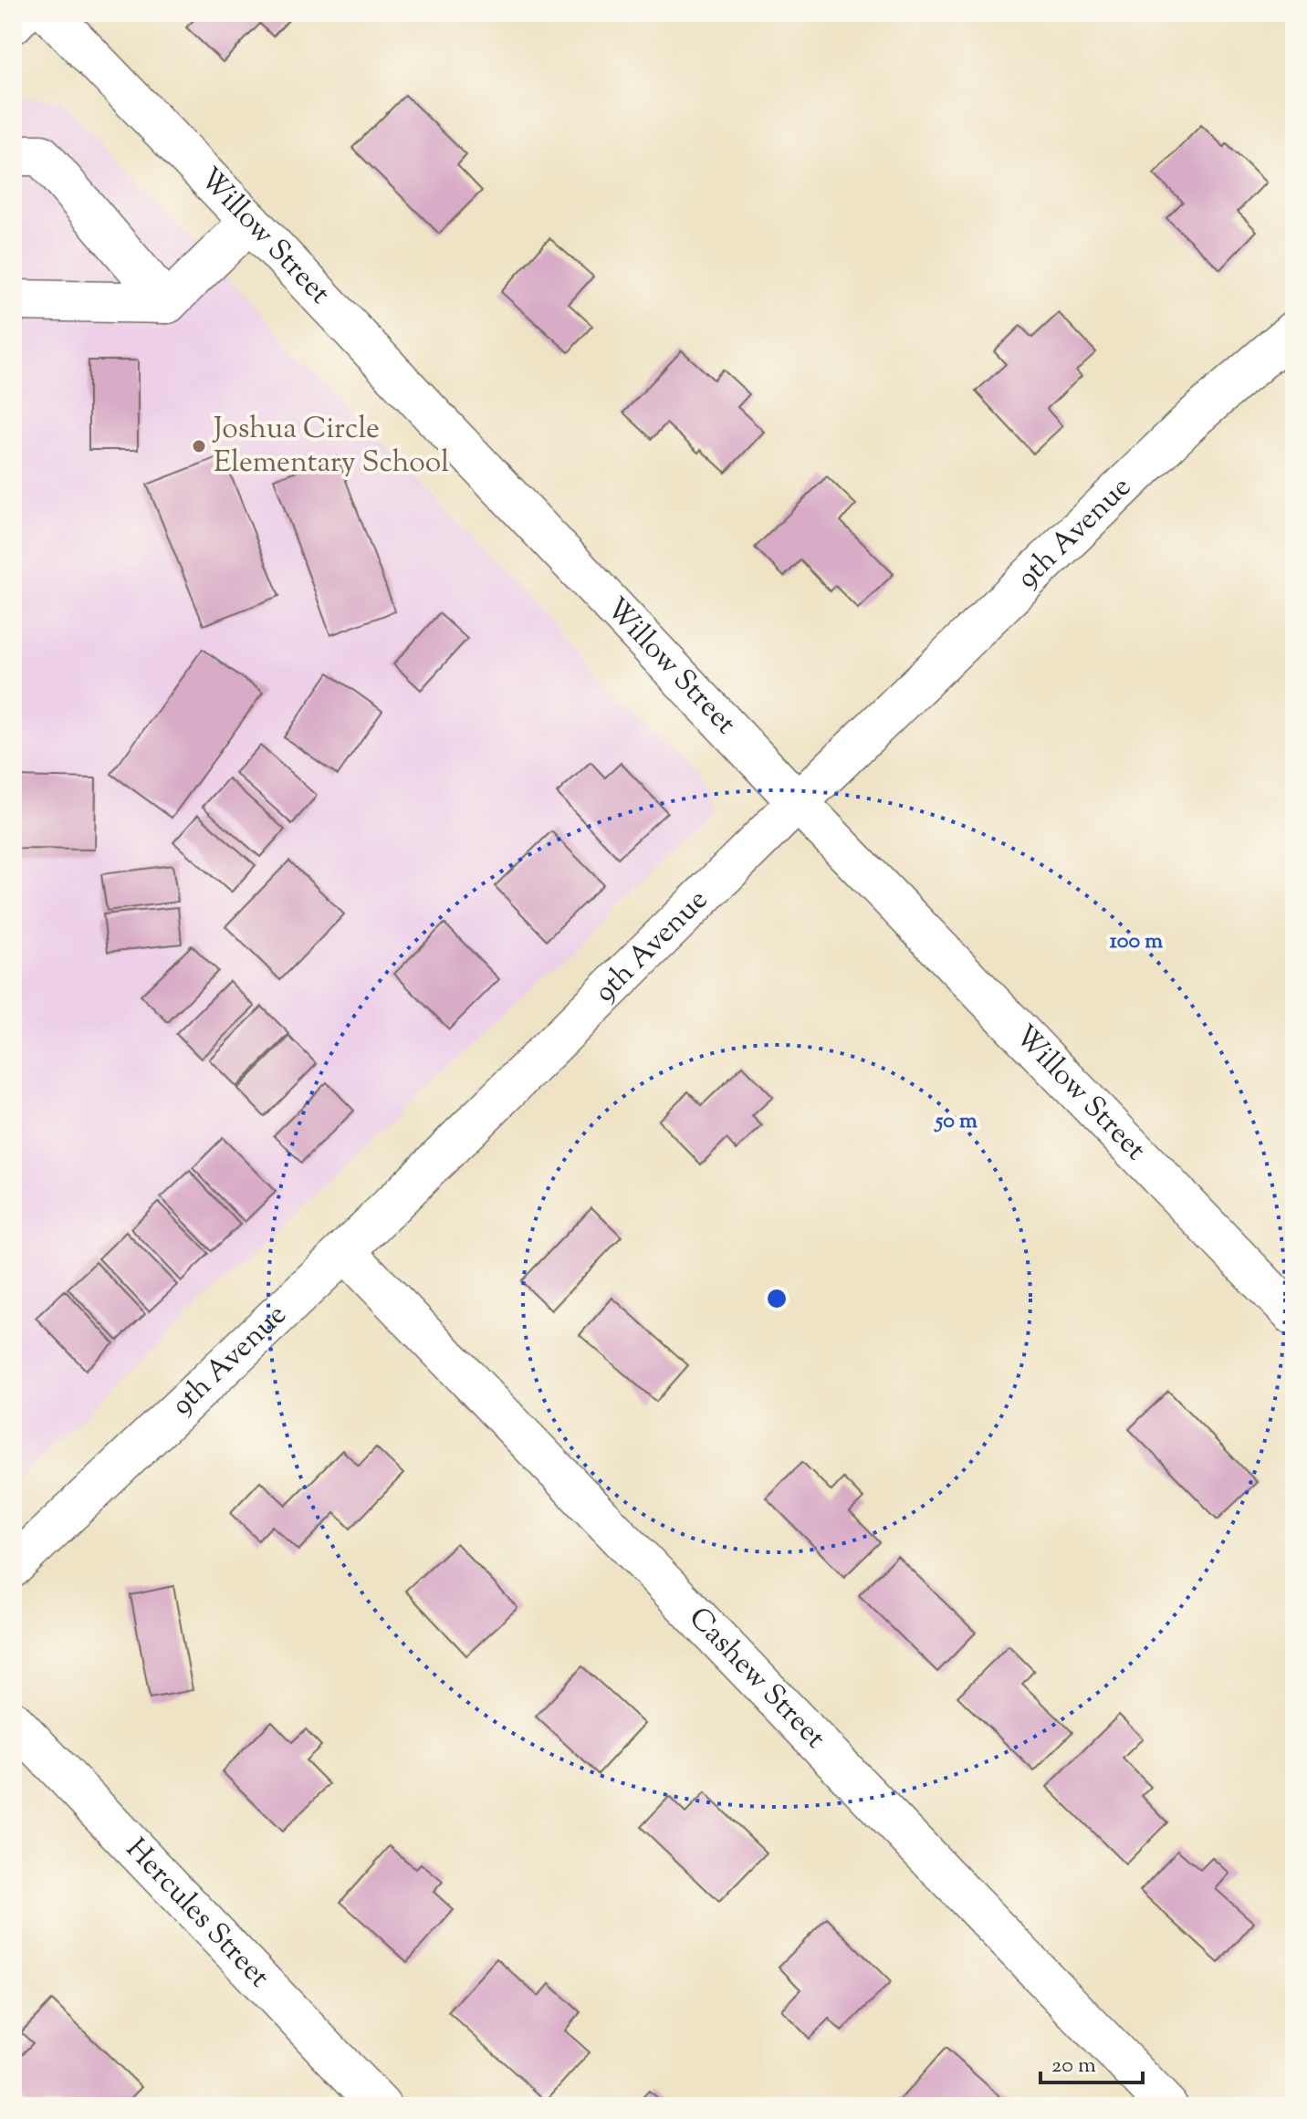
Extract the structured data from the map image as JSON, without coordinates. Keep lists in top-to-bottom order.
{
  "streets": {
    "street": [
      "Willow Street",
      "9th Avenue",
      "Cashew Street",
      "Hercules Street"
    ]
  },
  "crossings": [
    ["Willow Street", "9th Avenue"],
    ["9th Avenue", "Cashew Street"]
  ],
  "places": ["Joshua Circle Elementary School"],
  "scale_bar": "20 m",
  "rings": ["100 m", "50 m"]
}
